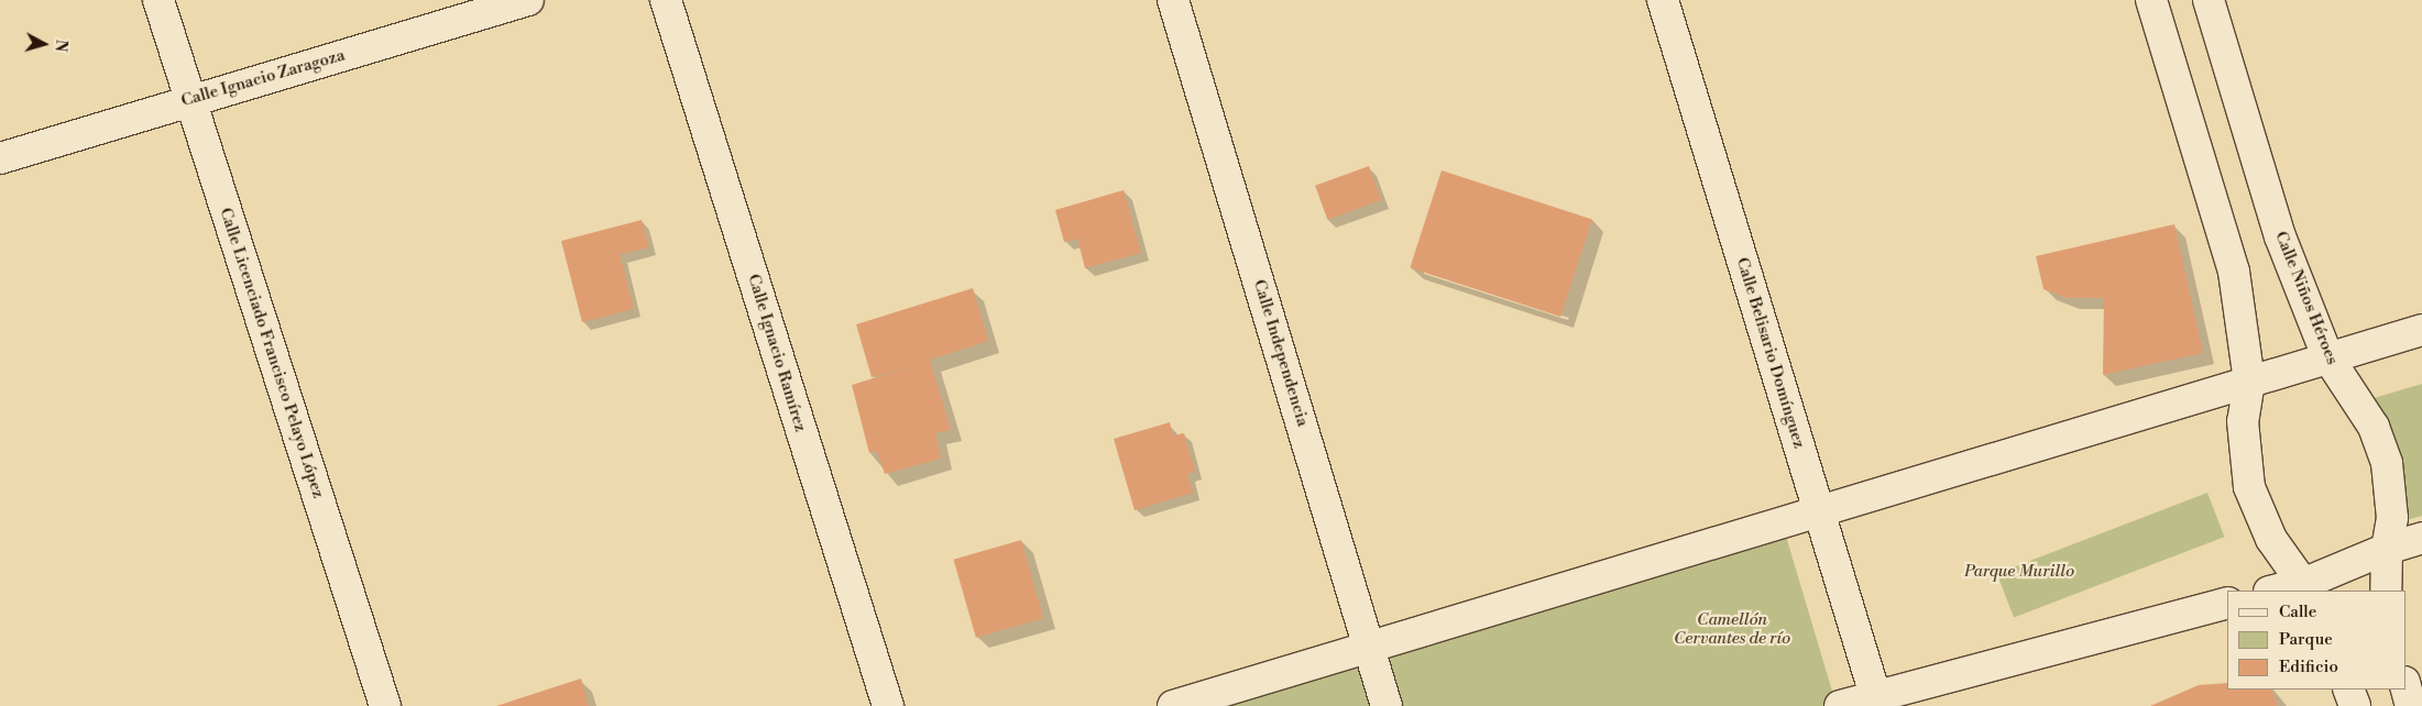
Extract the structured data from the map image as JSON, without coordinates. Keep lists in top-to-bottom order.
{
  "streets": {
    "street": [
      "Calle Ignacio Zaragoza",
      "Calle Niños Héroes",
      "Calle Licenciado Francisco Pelayo López",
      "Calle Ignacio Ramírez",
      "Calle Independencia",
      "Calle Belisario Domínguez"
    ]
  },
  "crossings": [
    ["Calle Ignacio Zaragoza", "Calle Licenciado Francisco Pelayo López"]
  ],
  "parks": ["Parque Murillo", "Camellón Cervantes de río"],
  "legend": ["Calle", "Parque", "Edificio"],
  "north": "right"
}
